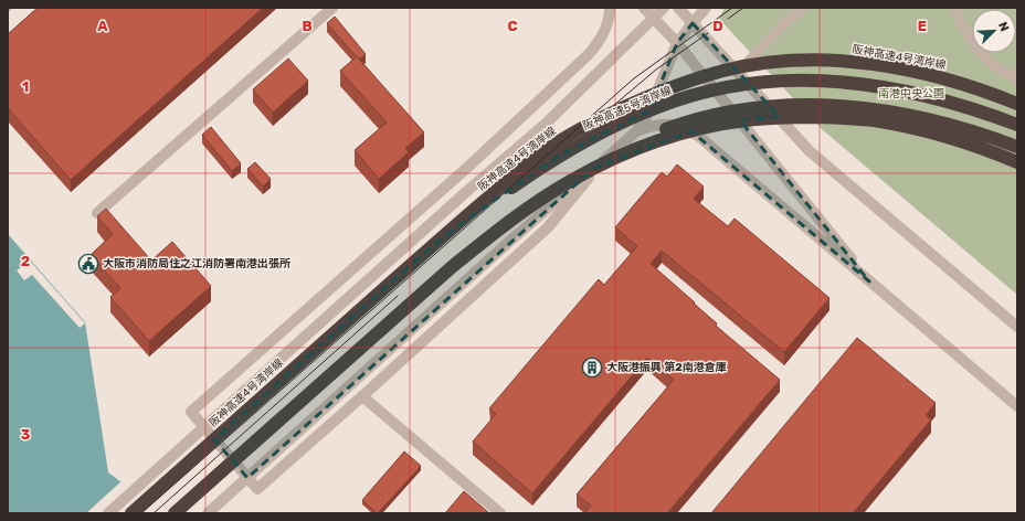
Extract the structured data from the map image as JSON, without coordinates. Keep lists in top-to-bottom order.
{
  "streets": {
    "highway": ["阪神高速4号湾岸線", "阪神高速5号湾岸線"]
  },
  "crossings": [
    ["阪神高速4号湾岸線", "阪神高速5号湾岸線"]
  ],
  "parks": ["南港中央公園"],
  "places": {
    "public building": ["大阪市消防局住之江消防署南港出張所"],
    "building": ["大阪港振興 第2南港倉庫"]
  },
  "north": "top right",
  "grid": {
    "columns": [
      "A",
      "B",
      "C",
      "D",
      "E"
    ],
    "rows": ["1", "2", "3"]
  }
}
